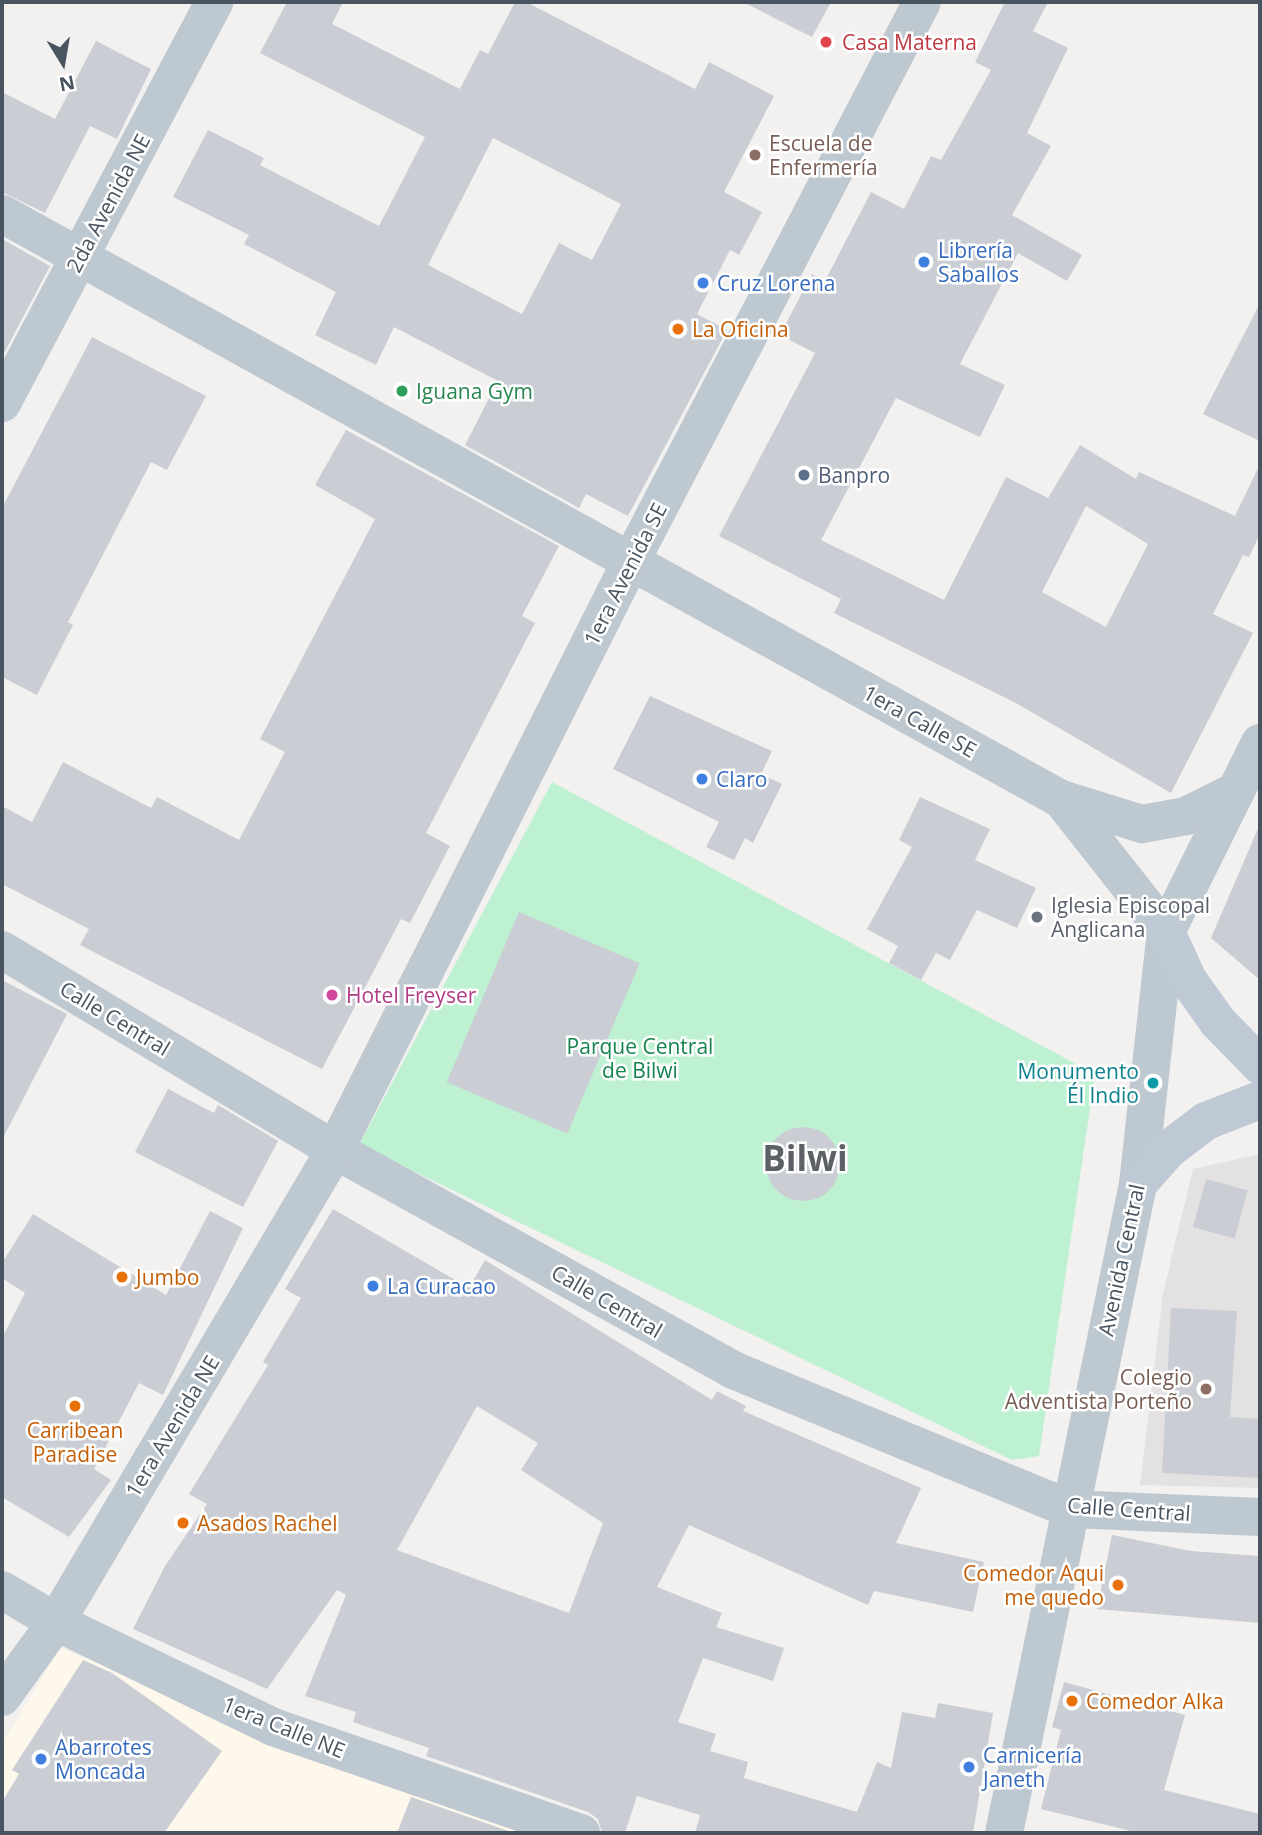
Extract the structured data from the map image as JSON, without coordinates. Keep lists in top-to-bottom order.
{
  "streets": {
    "street": [
      "2da Avenida NE",
      "1era Avenida SE",
      "1era Calle SE",
      "Calle Central",
      "Avenida Central",
      "1era Avenida NE",
      "1era Calle NE"
    ]
  },
  "crossings": [
    ["2da Avenida NE", "1era Calle SE"],
    ["1era Avenida SE", "1era Calle SE"],
    ["1era Avenida SE", "Calle Central"],
    ["1era Avenida SE", "1era Avenida NE"],
    ["1era Calle SE", "Avenida Central"],
    ["Calle Central", "Avenida Central"],
    ["Calle Central", "1era Avenida NE"],
    ["1era Avenida NE", "1era Calle NE"]
  ],
  "districts": ["Bilwi"],
  "parks": ["Parque Central de Bilwi"],
  "places": [
    "Casa Materna",
    "Escuela de Enfermería",
    "Librería Saballos",
    "Cruz Lorena",
    "La Oficina",
    "Iguana Gym",
    "Banpro",
    "Claro",
    "Iglesia Episcopal Anglicana",
    "Hotel Freyser",
    "Monumento Él Indio",
    "Jumbo",
    "La Curacao",
    "Colegio Adventista Porteño",
    "Carribean Paradise",
    "Asados Rachel",
    "Comedor Aqui me quedo",
    "Comedor Alka",
    "Abarrotes Moncada",
    "Carnicería Janeth"
  ],
  "north": "bottom"
}
